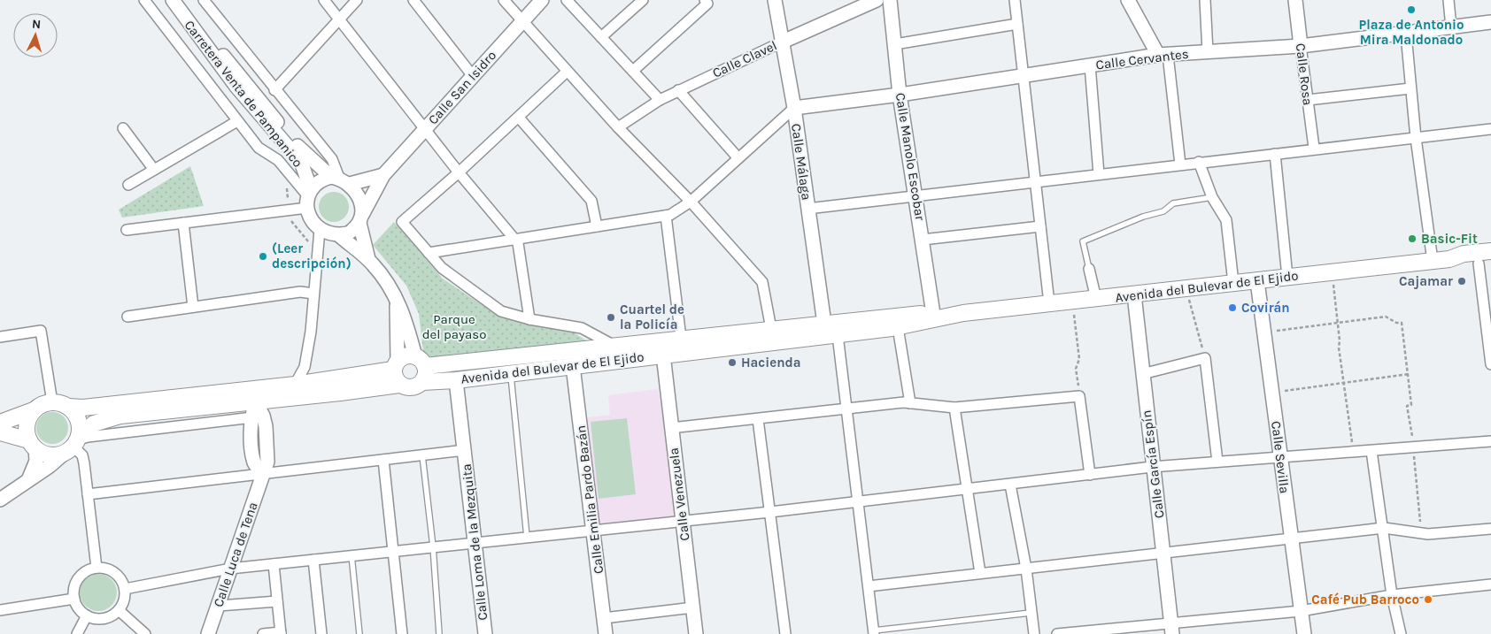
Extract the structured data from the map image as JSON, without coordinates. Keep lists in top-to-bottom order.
{
  "streets": {
    "main road": ["Avenida del Bulevar de El Ejido"],
    "street": [
      "Calle Clavel",
      "Calle Cervantes",
      "Calle Rosa",
      "Calle San Isidro",
      "Carretera Venta de Pampanico",
      "Calle Manolo Escobar",
      "Calle Málaga",
      "Calle Sevilla",
      "Calle García Espín",
      "Calle Venezuela",
      "Calle Emilia Pardo Bazán",
      "Calle Loma de la Mezquita",
      "Calle Luca de Tena"
    ]
  },
  "crossings": [
    ["Calle Clavel", "Calle Málaga"],
    ["Calle Cervantes", "Calle Rosa"],
    ["Calle Cervantes", "Calle Manolo Escobar"],
    ["Calle Cervantes", "Calle Málaga"],
    ["Calle San Isidro", "Carretera Venta de Pampanico"],
    ["Calle Manolo Escobar", "Avenida del Bulevar de El Ejido"],
    ["Calle Málaga", "Avenida del Bulevar de El Ejido"],
    ["Avenida del Bulevar de El Ejido", "Calle Sevilla"],
    ["Avenida del Bulevar de El Ejido", "Calle García Espín"],
    ["Avenida del Bulevar de El Ejido", "Calle Venezuela"],
    ["Avenida del Bulevar de El Ejido", "Calle Emilia Pardo Bazán"],
    ["Avenida del Bulevar de El Ejido", "Calle Loma de la Mezquita"],
    ["Avenida del Bulevar de El Ejido", "Calle Luca de Tena"]
  ],
  "parks": ["Parque del payaso"],
  "places": [
    "Plaza de Antonio Mira Maldonado",
    "Basic-Fit",
    "(Leer descripción)",
    "Cajamar",
    "Covirán",
    "Cuartel de la Policía",
    "Hacienda",
    "Café Pub Barroco"
  ],
  "north": "top"
}
